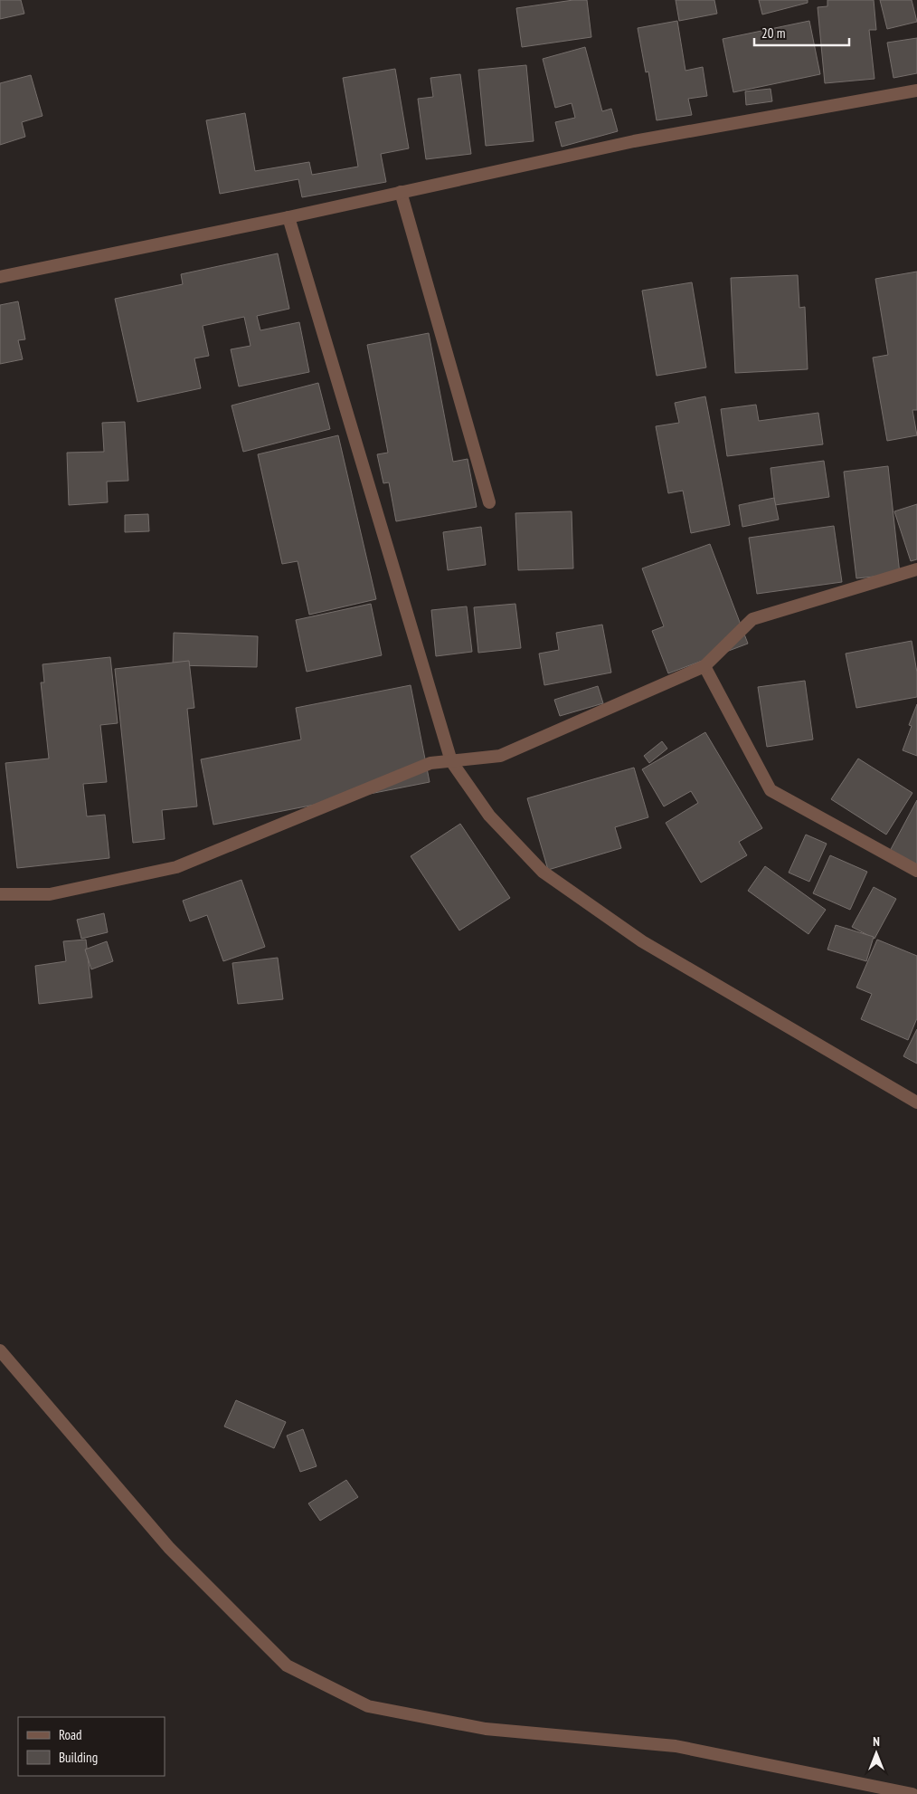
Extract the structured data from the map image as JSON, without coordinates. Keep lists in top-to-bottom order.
{
  "legend": ["Road", "Building"],
  "scale_bar": "20 m",
  "north": "top"
}
